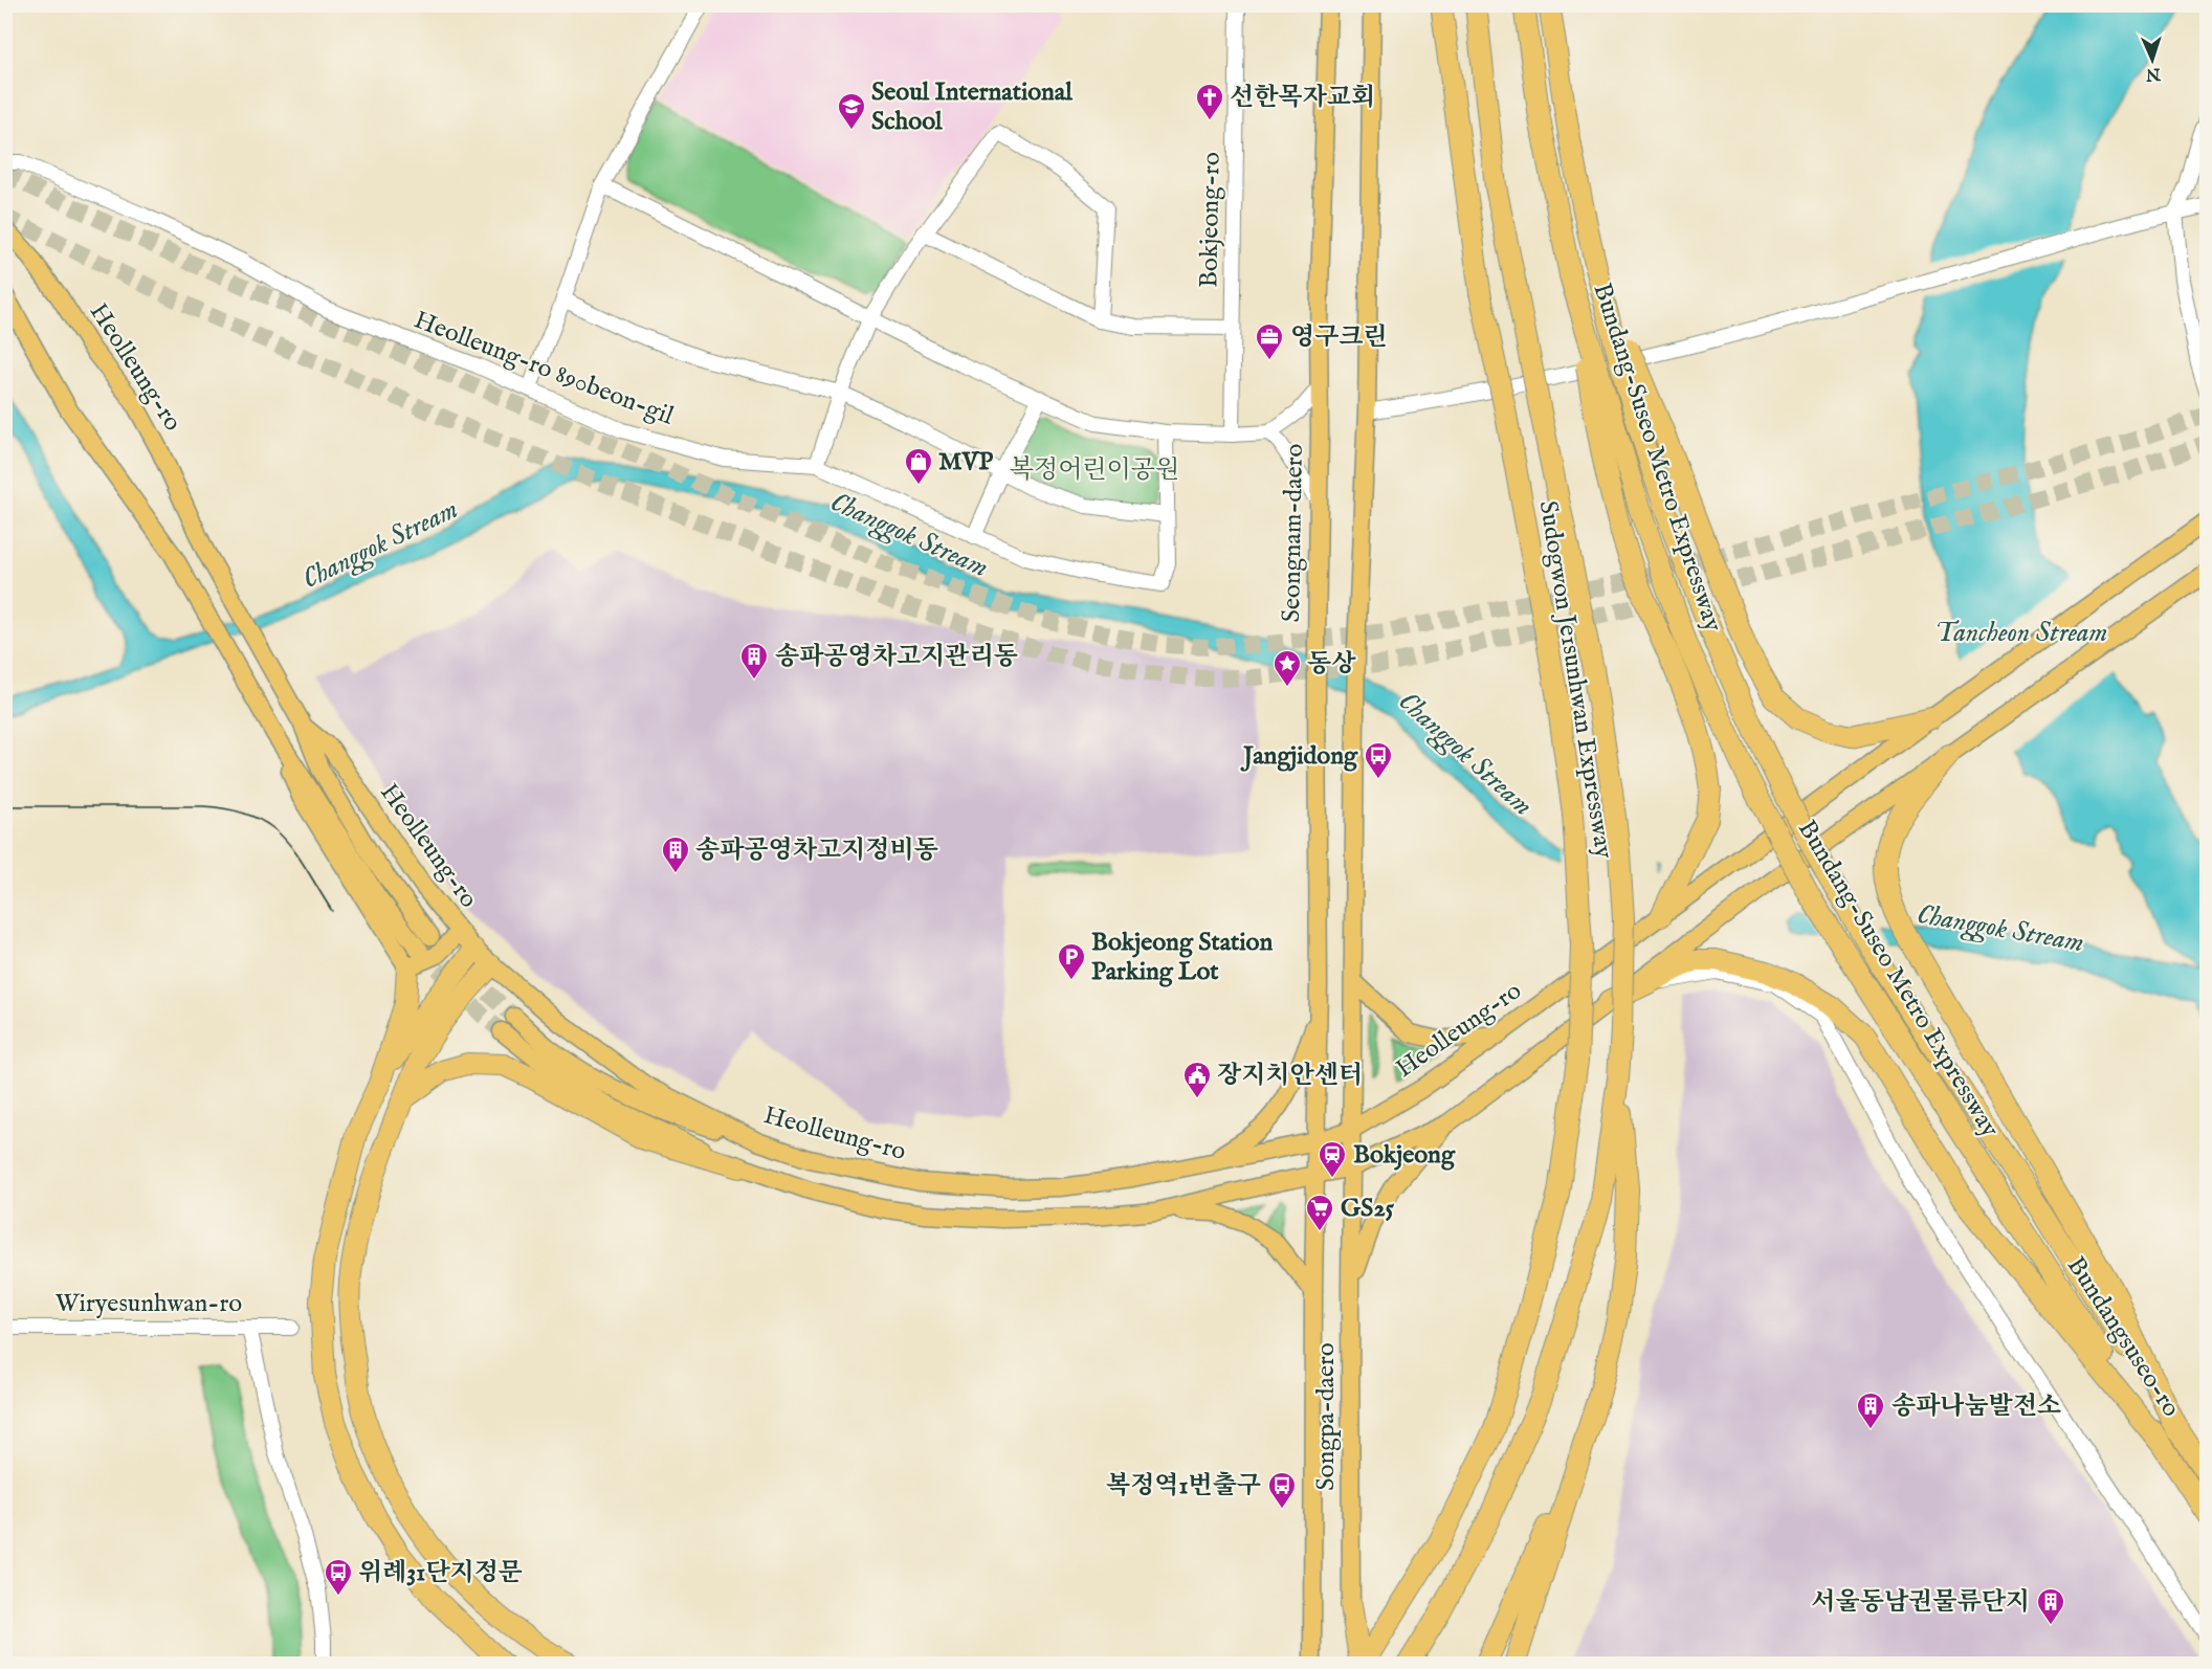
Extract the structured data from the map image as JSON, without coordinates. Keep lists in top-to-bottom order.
{
  "streets": {
    "highway": ["Bundang-Suseo Metro Expressway", "Sudogwon Je1sunhwan Expressway", "Bundangsuseo-ro"],
    "main road": ["Heolleung-ro", "Seongnam-daero", "Songpa-daero"],
    "street": ["Bokjeong-ro", "Heolleung-ro 890beon-gil", "Wiryesunhwan-ro"]
  },
  "crossings": [
    ["Heolleung-ro", "Seongnam-daero"],
    ["Bundang-Suseo Metro Expressway", "Bundangsuseo-ro"],
    ["Seongnam-daero", "Songpa-daero"]
  ],
  "water": ["Changgok Stream", "Tancheon Stream"],
  "parks": ["복정어린이공원"],
  "places": {
    "church": ["선한목자교회"],
    "school or university": ["Seoul International School"],
    "office": ["영구크린"],
    "shop": ["MVP"],
    "building": [
      "송파공영차고지관리동",
      "송파공영차고지정비동",
      "송파나눔발전소",
      "서울동남권물류단지"
    ],
    "place": ["동상"],
    "bus stop": ["Jangjidong", "복정역1번출구", "위례31단지정문"],
    "parking": ["Bokjeong Station Parking Lot"],
    "public building": ["장지치안센터"],
    "station": ["Bokjeong"],
    "supermarket": ["GS25"]
  },
  "north": "bottom"
}
